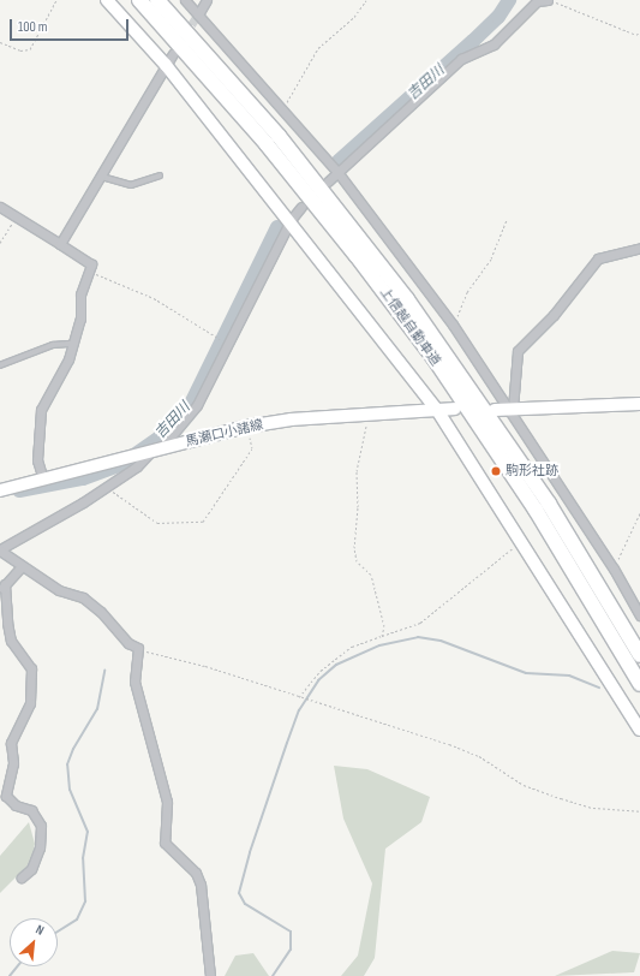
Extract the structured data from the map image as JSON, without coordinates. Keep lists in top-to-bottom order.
{
  "streets": {
    "highway": ["上信越自動車道"],
    "street": ["馬瀬口小諸線"]
  },
  "water": ["吉田川"],
  "places": ["駒形社跡"],
  "scale_bar": "100 m",
  "north": "top right"
}
